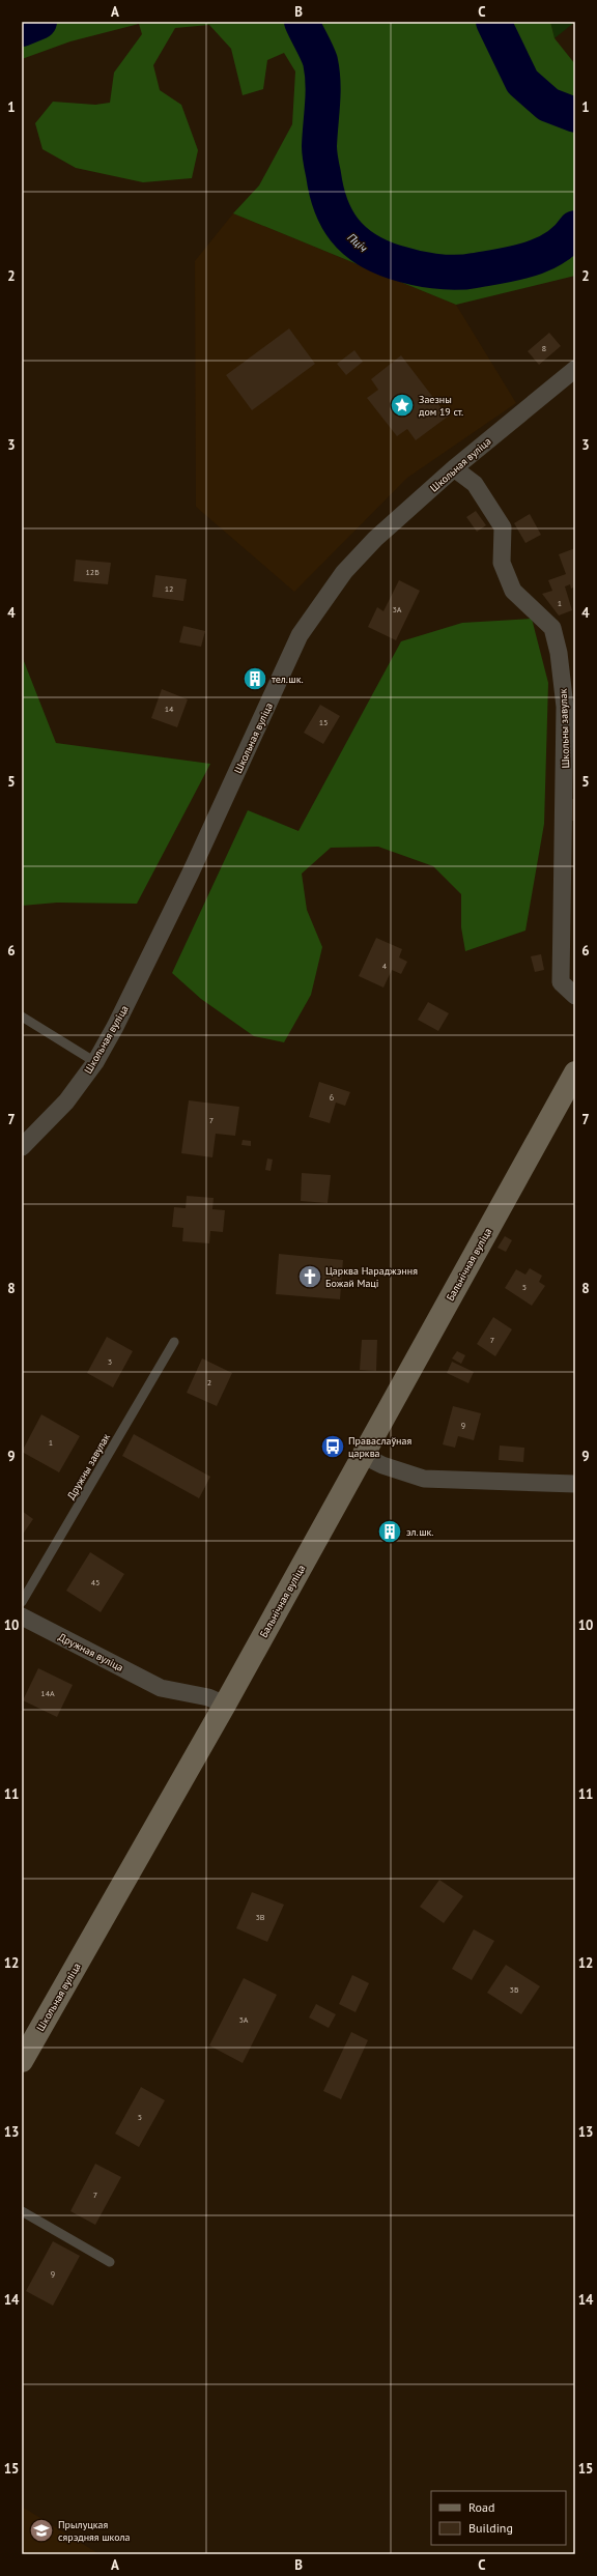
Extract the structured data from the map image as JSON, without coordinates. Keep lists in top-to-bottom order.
{
  "streets": {
    "street": [
      "Школьная вуліца",
      "Школьны завулак",
      "Бальнічная вуліца",
      "Дружная вуліца"
    ],
    "lane": ["Дружны завулак"]
  },
  "crossings": [
    ["Школьная вуліца", "Школьны завулак"],
    ["Школьная вуліца", "Бальнічная вуліца"],
    ["Бальнічная вуліца", "Дружная вуліца"]
  ],
  "water": ["Пціч"],
  "places": {
    "place": ["Заезны дом 19 ст."],
    "building": ["тел.шк.", "эл.шк."],
    "church": ["Царква Нараджэння Божай Маці"],
    "bus stop": ["Праваслаўная царква"],
    "school or university": ["Прылуцкая сярэдняя школа"]
  },
  "house_numbers": [
    "8",
    "12Б",
    "12",
    "1",
    "3А",
    "14",
    "15",
    "4",
    "6",
    "7",
    "5",
    "7",
    "3",
    "2",
    "9",
    "1",
    "45",
    "14А",
    "3В",
    "3Б",
    "3А",
    "5",
    "7",
    "9"
  ],
  "legend": ["Road", "Building"],
  "grid": {
    "columns": ["A", "B", "C"],
    "rows": [
      "1",
      "2",
      "3",
      "4",
      "5",
      "6",
      "7",
      "8",
      "9",
      "10",
      "11",
      "12",
      "13",
      "14",
      "15"
    ]
  }
}
